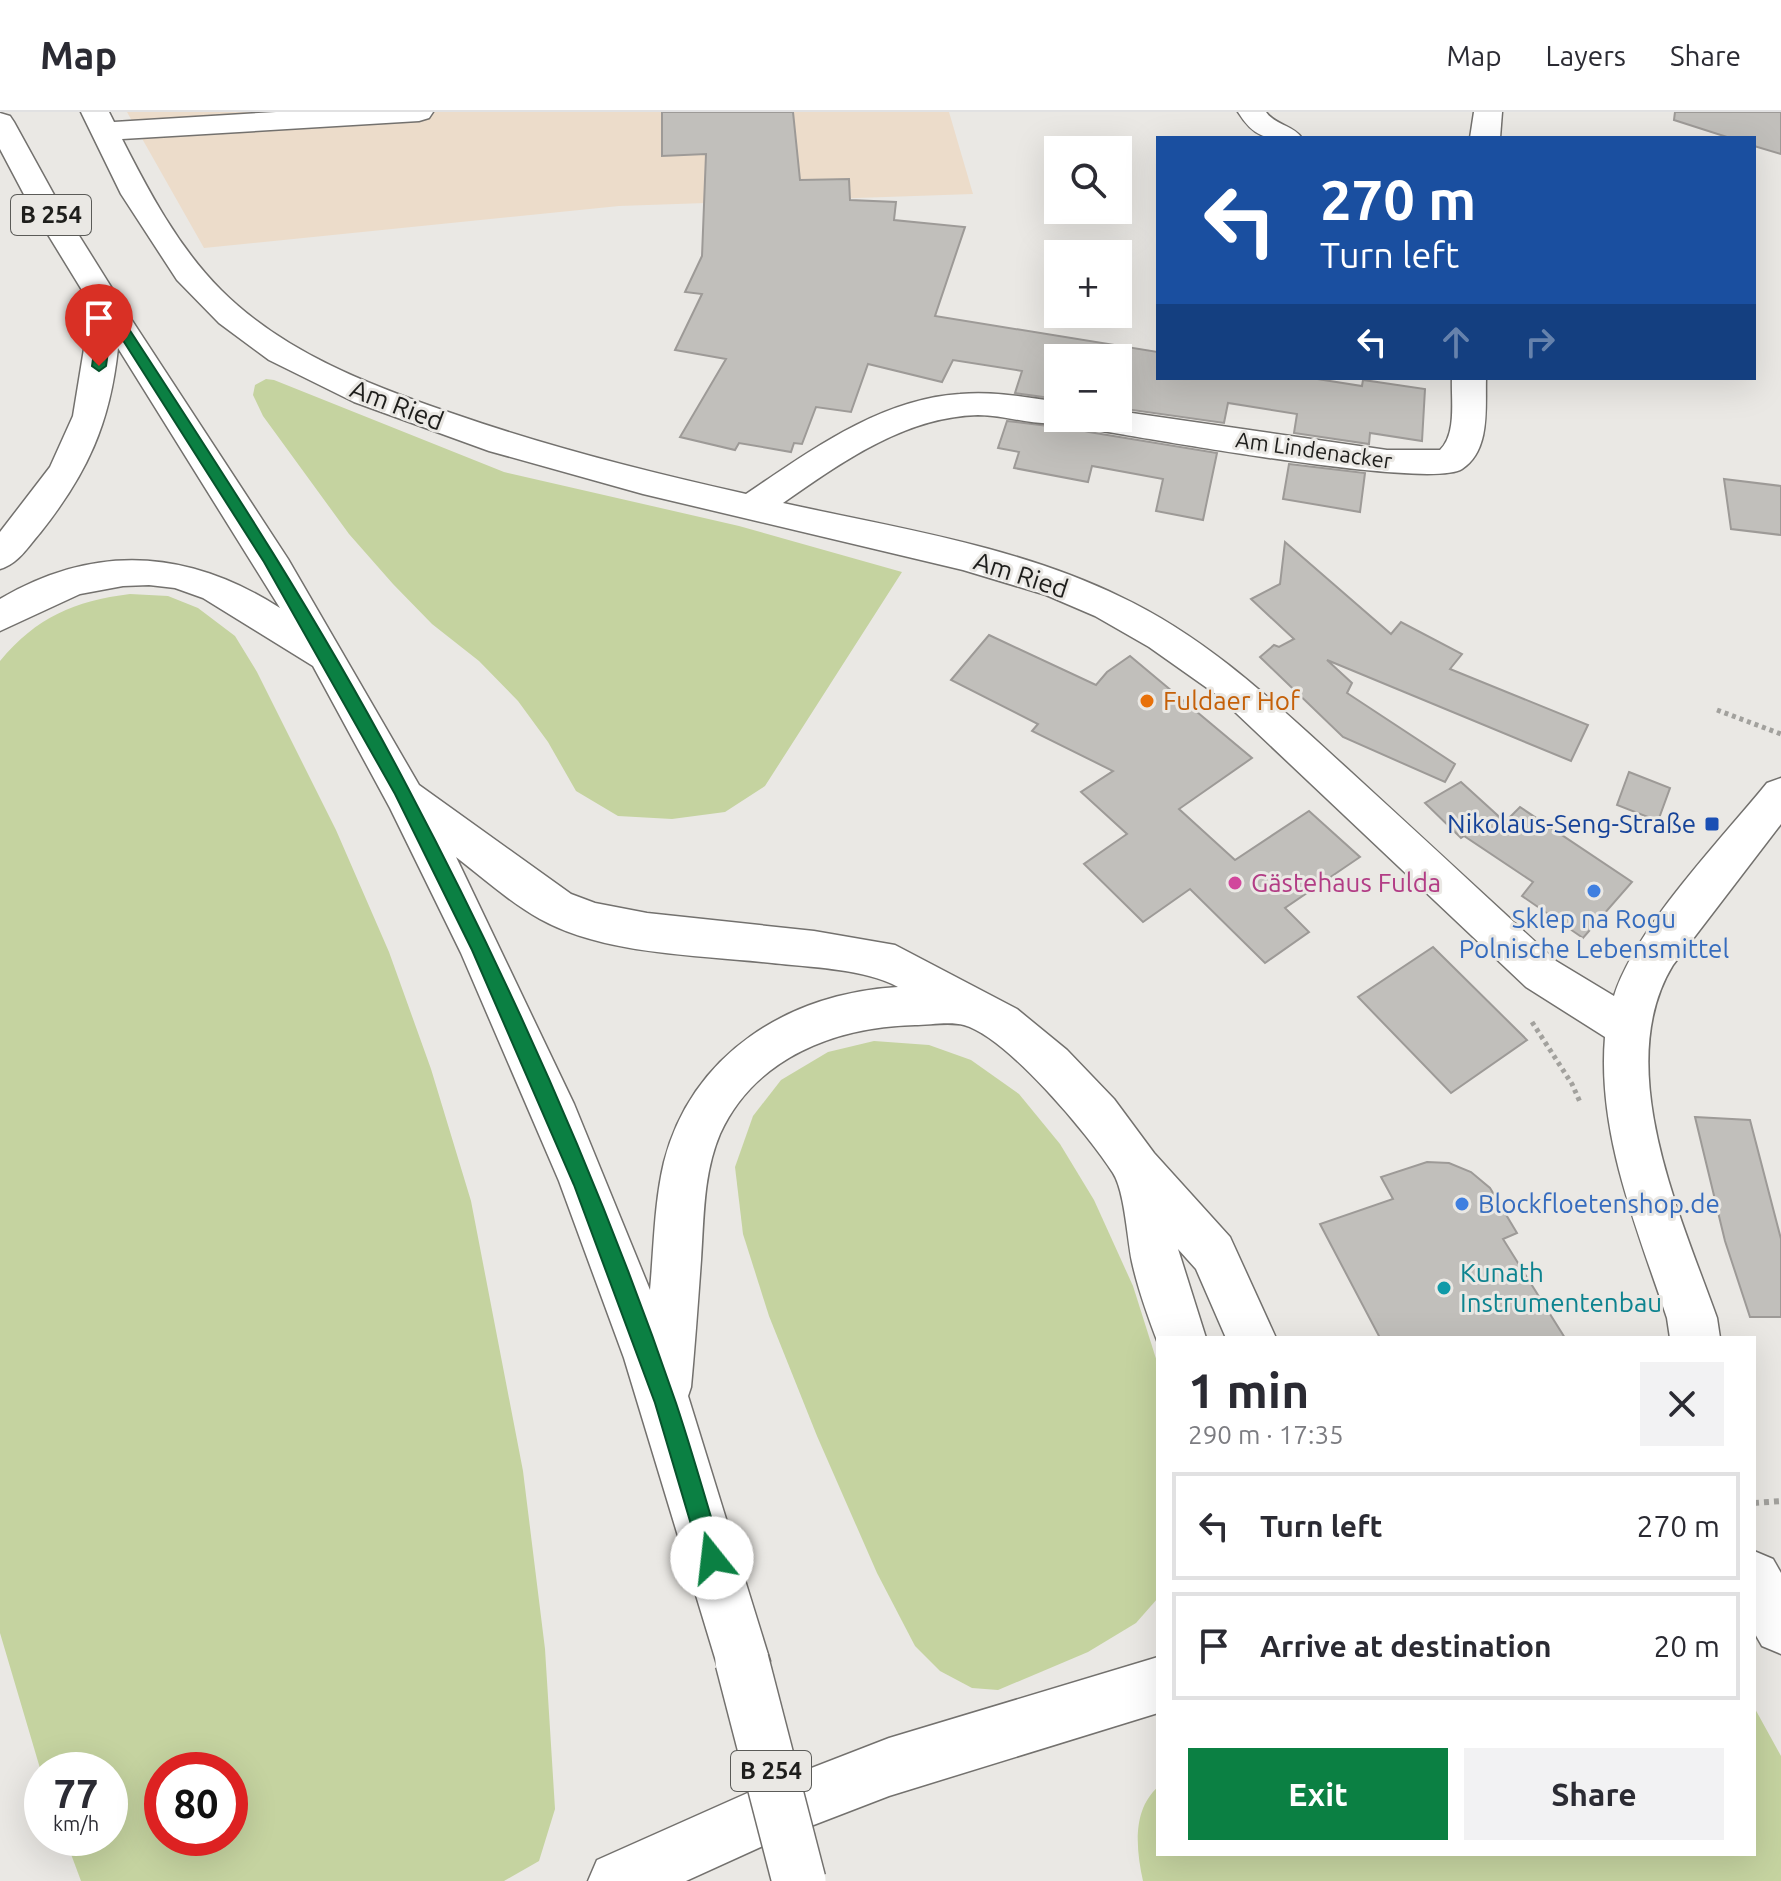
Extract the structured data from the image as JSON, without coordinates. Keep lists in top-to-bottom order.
{
  "streets": {
    "main road": ["B 254", "Am Ried", "Am Lindenacker"]
  },
  "places": {
    "other": [
      "Fuldaer Hof",
      "Gästehaus Fulda",
      "Sklep na Rogu Polnische Lebensmittel",
      "Blockfloetenshop.de",
      "Kunath Instrumentenbau"
    ],
    "transit": ["Nikolaus-Seng-Straße"]
  },
  "page": {
    "header": "Map",
    "nav": ["Map", "Layers", "Share"],
    "map_buttons": ["+", "−"],
    "turn": ["270 m", "Turn left"],
    "heading": ["1 min", "290 m · 17:35"],
    "list": [
      {
        "name": "Turn left",
        "value": "270 m"
      },
      {
        "name": "Arrive at destination",
        "value": "20 m"
      }
    ],
    "buttons": ["Exit", "Share"],
    "speed": "77 km/h",
    "limit": "80"
  }
}
